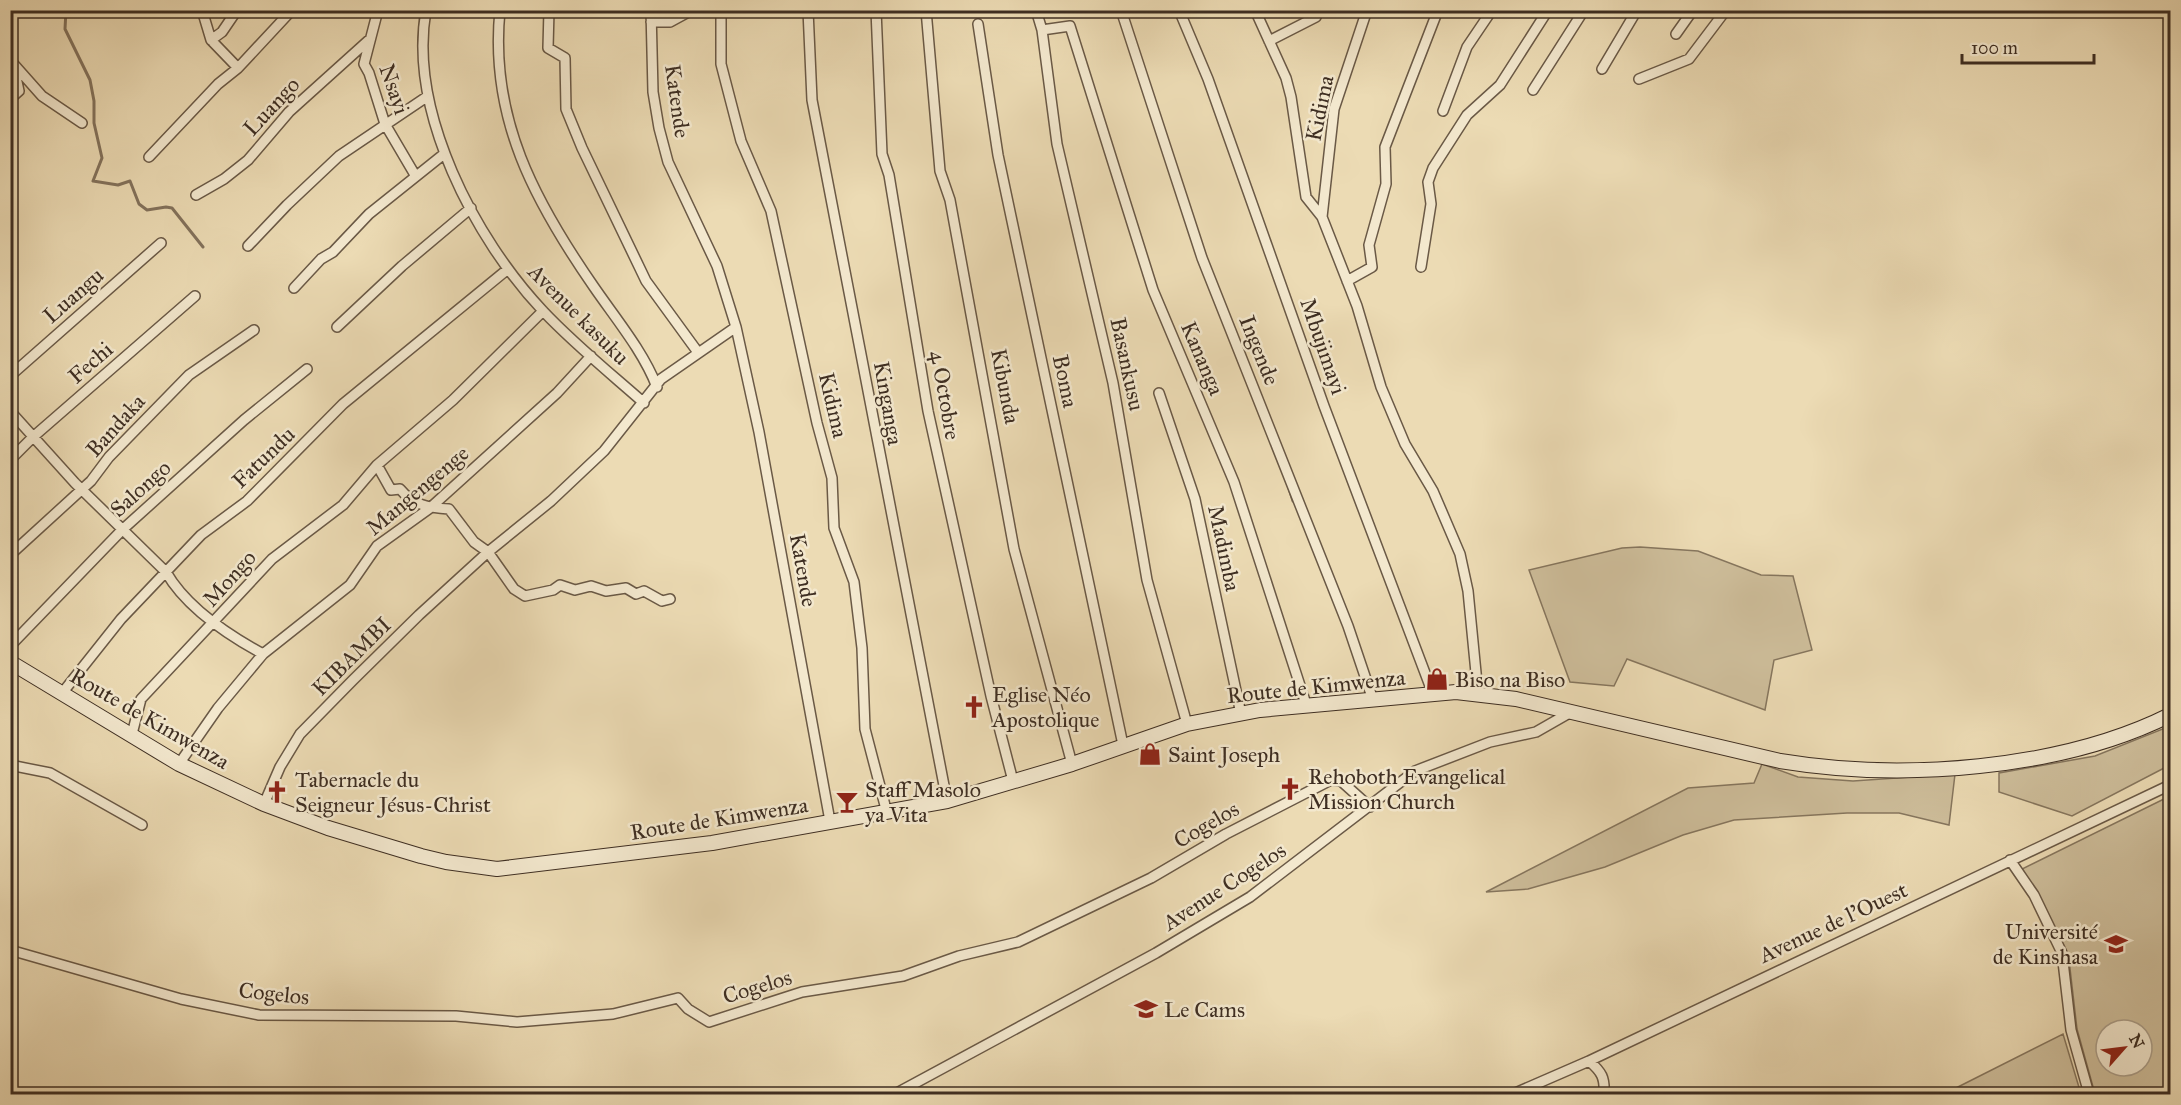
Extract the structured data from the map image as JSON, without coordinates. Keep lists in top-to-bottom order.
{
  "streets": {
    "street": [
      "Nsayi",
      "Katende",
      "Luango",
      "Kidima",
      "Luangu",
      "Avenue kasuku",
      "Mbujimayi",
      "Ingende",
      "Kananga",
      "Fechi",
      "Basankusu",
      "Boma",
      "Kibunda",
      "4 Octobre",
      "Kinganga",
      "Bandaka",
      "Fatundu",
      "Salongo",
      "Mangengenge",
      "Madimba",
      "Mongo",
      "KIBAMBI",
      "Route de Kimwenza",
      "Cogelos",
      "Avenue Cogelos",
      "Avenue de l'Ouest"
    ]
  },
  "crossings": [
    ["Nsayi", "Luango"],
    ["Katende", "Route de Kimwenza"],
    ["Kidima", "Route de Kimwenza"],
    ["Avenue kasuku", "Fatundu"],
    ["Avenue kasuku", "Mangengenge"],
    ["Avenue kasuku", "Mongo"],
    ["Mbujimayi", "Route de Kimwenza"],
    ["Ingende", "Route de Kimwenza"],
    ["Kananga", "Basankusu"],
    ["Kananga", "Route de Kimwenza"],
    ["Basankusu", "Route de Kimwenza"],
    ["Boma", "Route de Kimwenza"],
    ["Kibunda", "Route de Kimwenza"],
    ["4 Octobre", "Route de Kimwenza"],
    ["Kinganga", "Route de Kimwenza"],
    ["Fatundu", "Route de Kimwenza"],
    ["Mangengenge", "Route de Kimwenza"],
    ["Madimba", "Route de Kimwenza"],
    ["Mongo", "Route de Kimwenza"],
    ["KIBAMBI", "Route de Kimwenza"],
    ["Route de Kimwenza", "Avenue Cogelos"],
    ["Cogelos", "Avenue Cogelos"]
  ],
  "places": {
    "shop": ["Biso na Biso", "Saint Joseph"],
    "church": ["Eglise Néo Apostolique", "Rehoboth Evangelical Mission Church", "Tabernacle du Seigneur Jésus-Christ"],
    "bar": ["Staff Masolo ya Vita"],
    "school or university": ["Université de Kinshasa", "Le Cams"]
  },
  "scale_bar": "100 m",
  "north": "top right"
}
